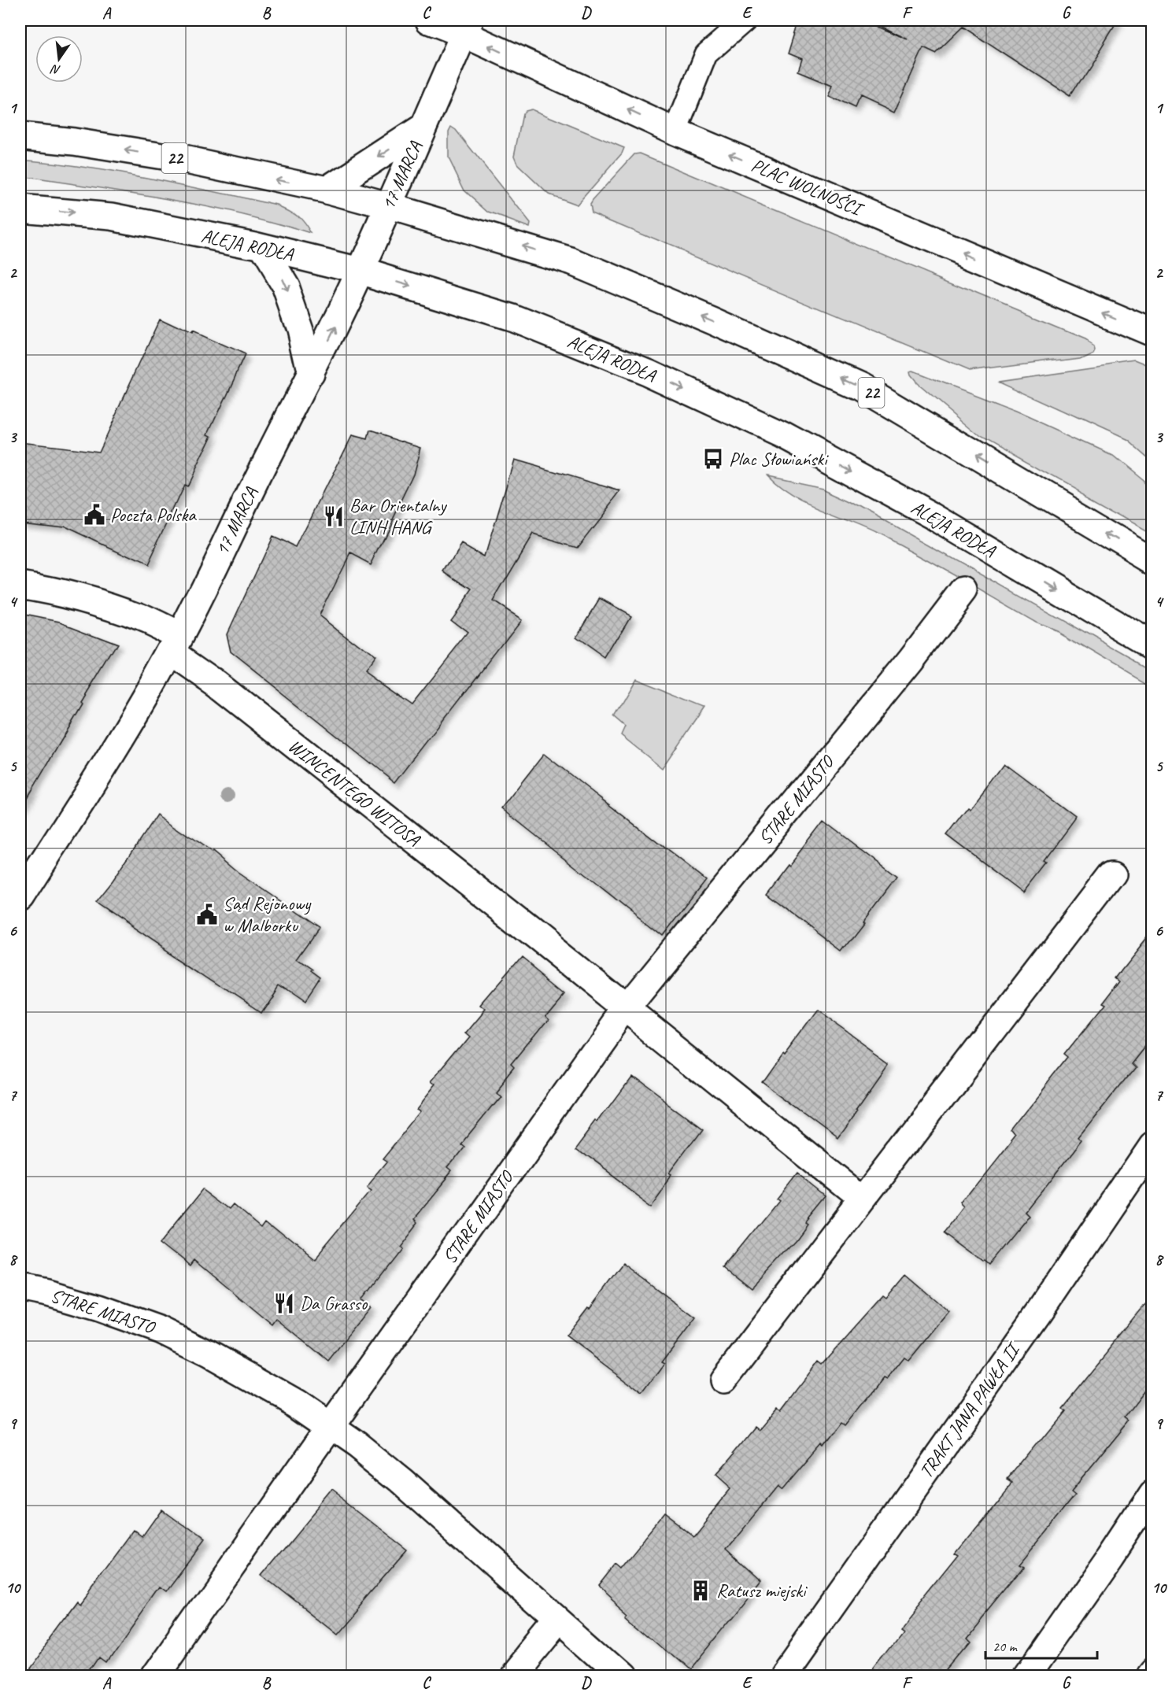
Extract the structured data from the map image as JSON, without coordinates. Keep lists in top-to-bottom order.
{
  "streets": {
    "street": [
      "22",
      "17 MARCA",
      "PLAC WOLNOŚCI",
      "ALEJA RODŁA",
      "WINCENTEGO WITOSA",
      "STARE MIASTO",
      "TRAKT JANA PAWŁA II"
    ]
  },
  "crossings": [
    ["22", "17 MARCA"],
    ["17 MARCA", "PLAC WOLNOŚCI"],
    ["17 MARCA", "ALEJA RODŁA"],
    ["17 MARCA", "WINCENTEGO WITOSA"],
    ["WINCENTEGO WITOSA", "STARE MIASTO"]
  ],
  "places": {
    "bus stop": ["Plac Słowiański"],
    "public building": ["Poczta Polska", "Sąd Rejonowy w Malborku"],
    "restaurant": ["Bar Orientalny LINH HANG", "Da Grasso"],
    "building": ["Ratusz miejski"]
  },
  "scale_bar": "20 m",
  "north": "bottom",
  "grid": {
    "columns": [
      "A",
      "B",
      "C",
      "D",
      "E",
      "F",
      "G"
    ],
    "rows": [
      "1",
      "2",
      "3",
      "4",
      "5",
      "6",
      "7",
      "8",
      "9",
      "10"
    ]
  }
}
